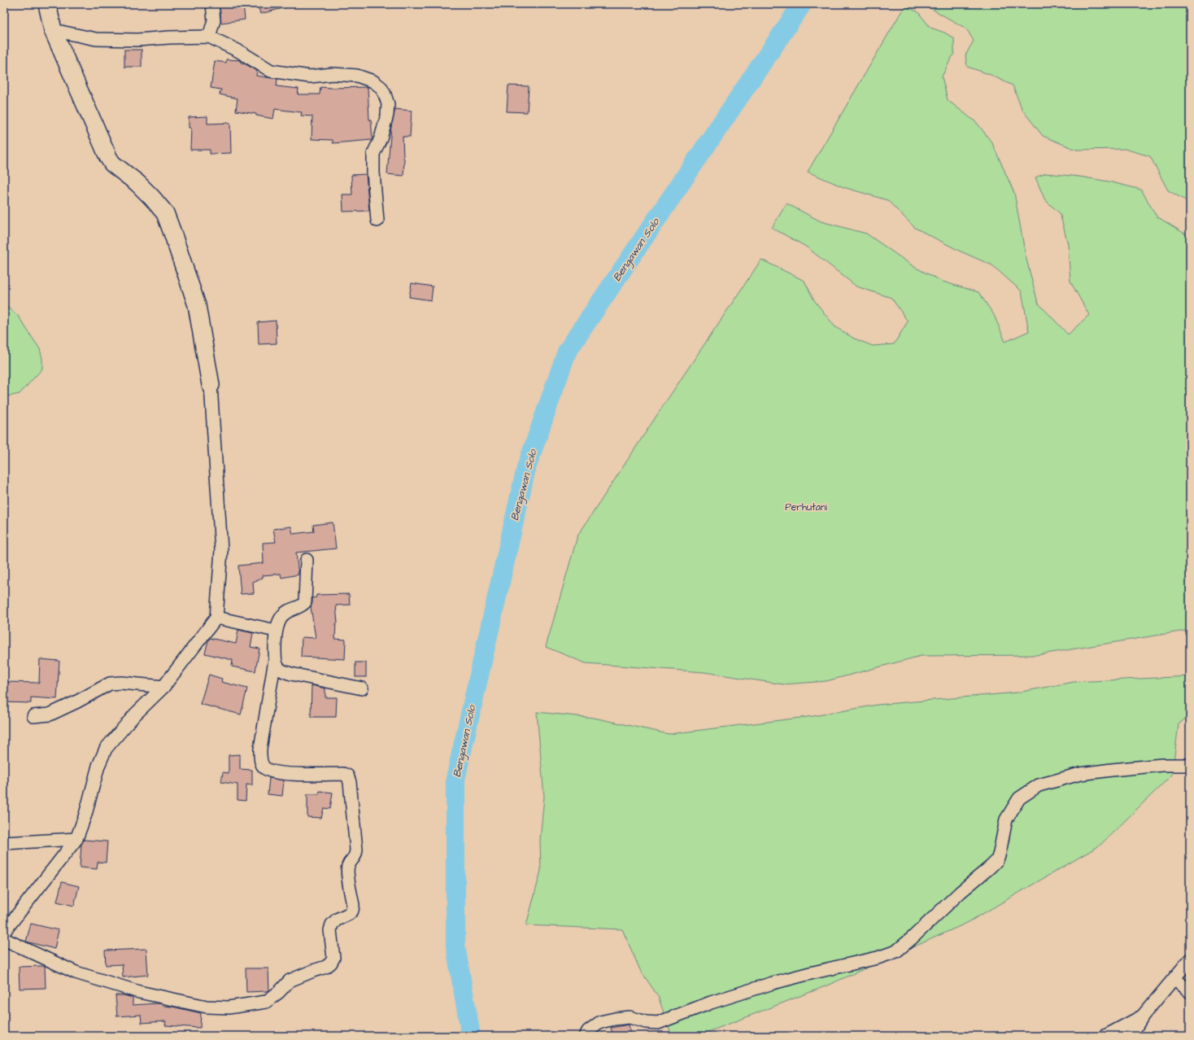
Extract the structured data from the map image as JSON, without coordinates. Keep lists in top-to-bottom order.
{
  "water": ["Bengawan Solo"],
  "parks": ["Perhutani"]
}
